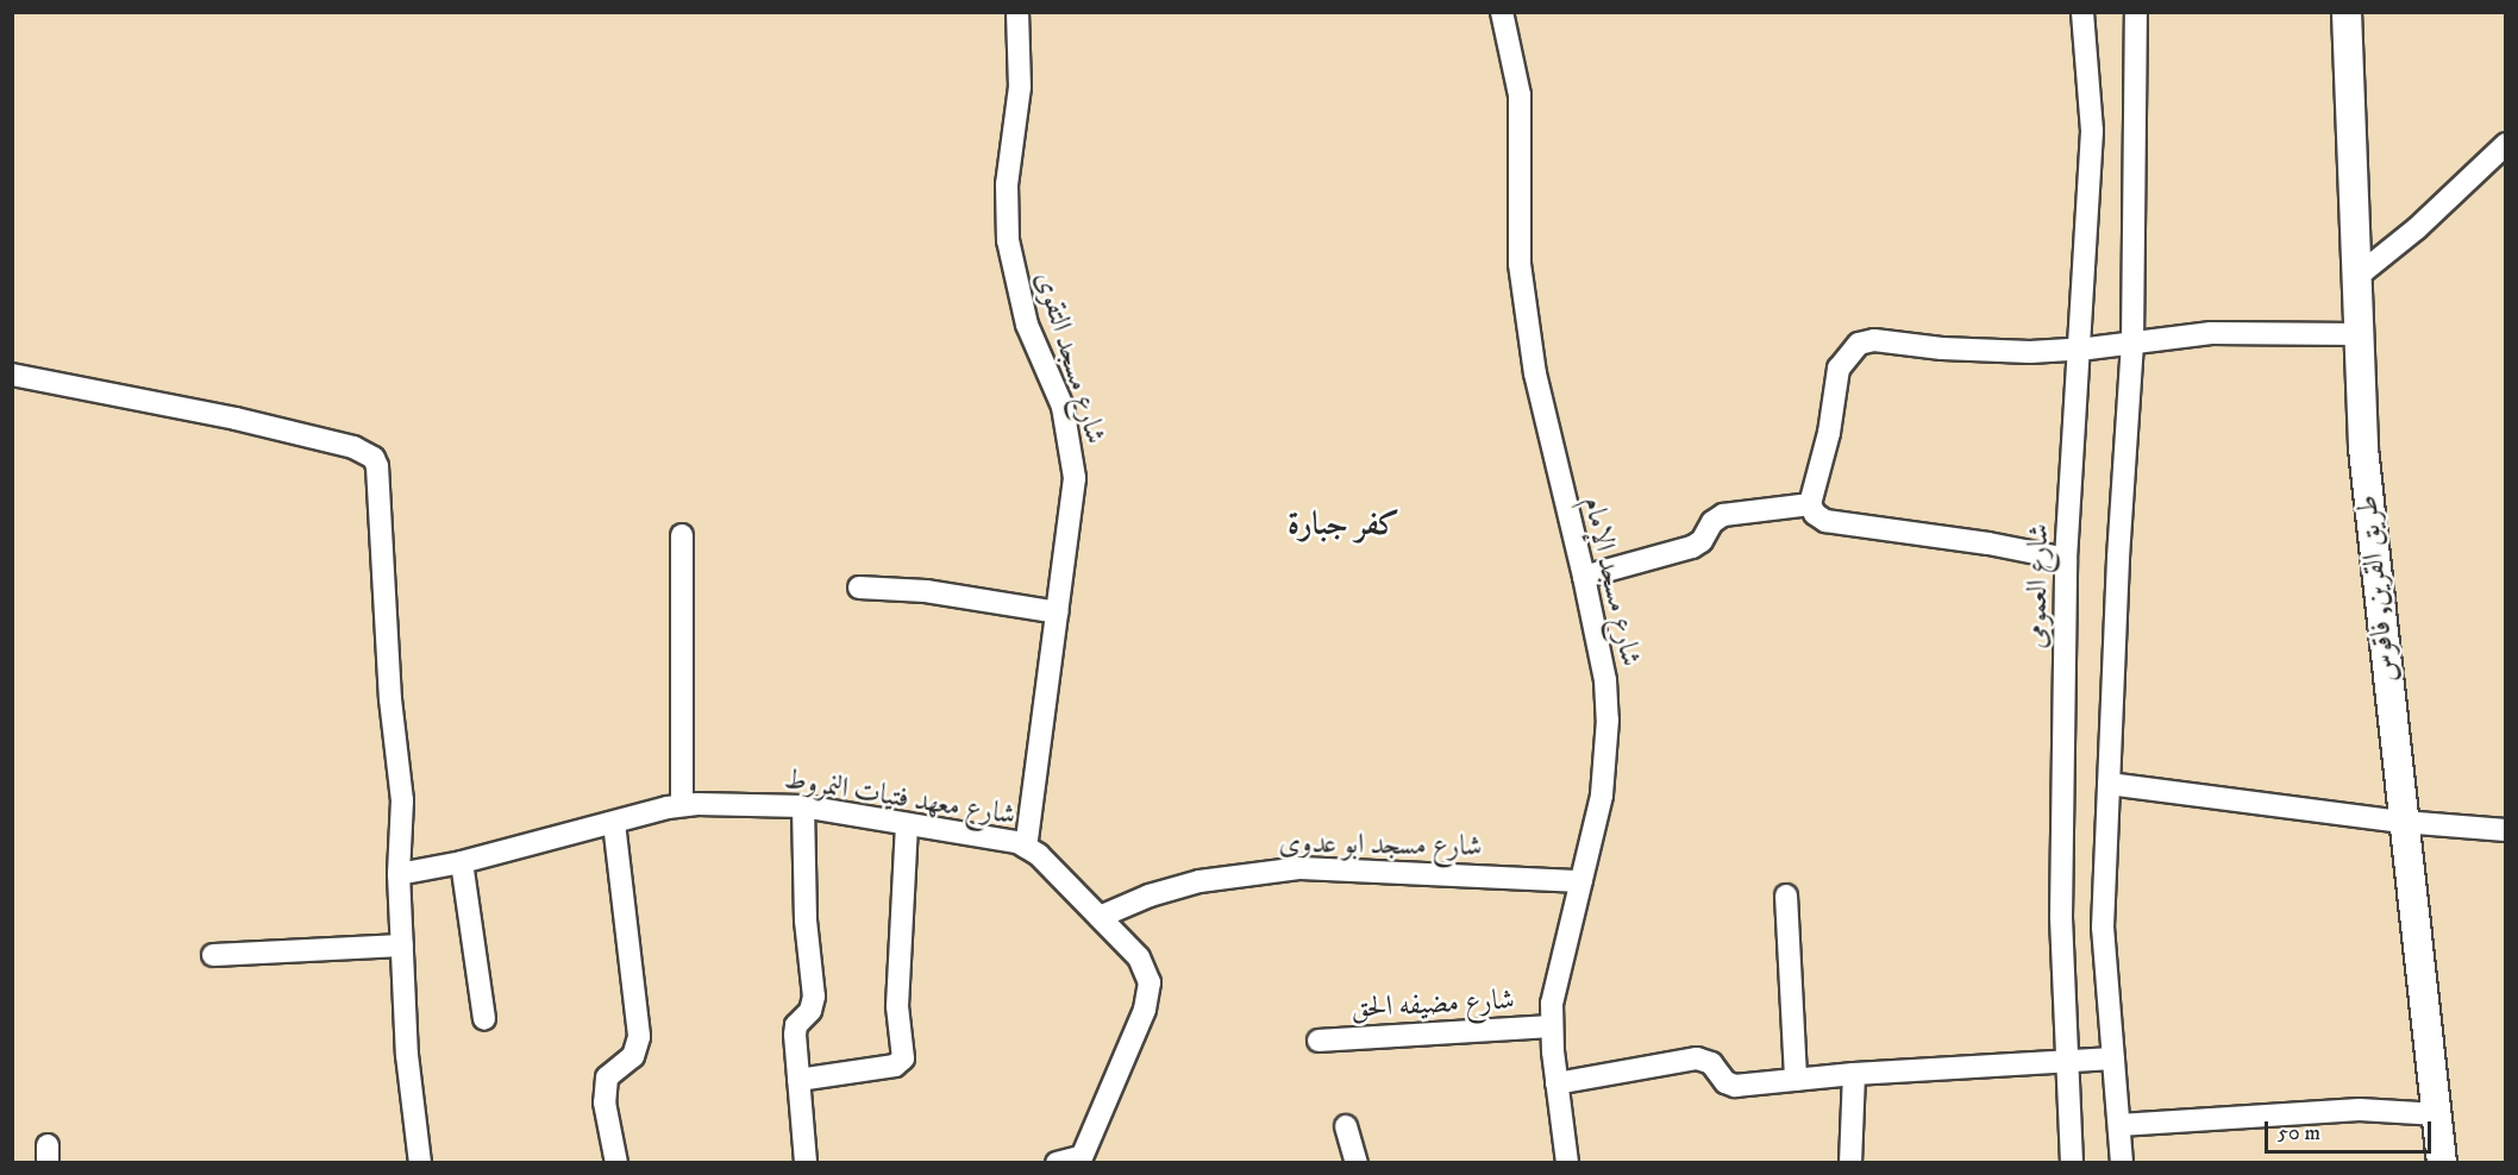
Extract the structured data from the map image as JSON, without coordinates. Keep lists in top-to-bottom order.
{
  "streets": {
    "street": [
      "شارع مسجد التقوى",
      "شارع مسجد الإمام",
      "شارع العمومى",
      "طريق القرين, فاقوس",
      "شارع معهد فتيات النمروط",
      "شارع مسجد ابو عدوى",
      "شارع مضيفه الحق"
    ]
  },
  "crossings": [
    ["شارع مسجد التقوى", "شارع معهد فتيات النمروط"],
    ["شارع مسجد الإمام", "شارع مسجد ابو عدوى"],
    ["شارع مسجد الإمام", "شارع مضيفه الحق"],
    ["شارع معهد فتيات النمروط", "شارع مسجد ابو عدوى"]
  ],
  "districts": ["كفر جبارة"],
  "scale_bar": "50 m"
}
